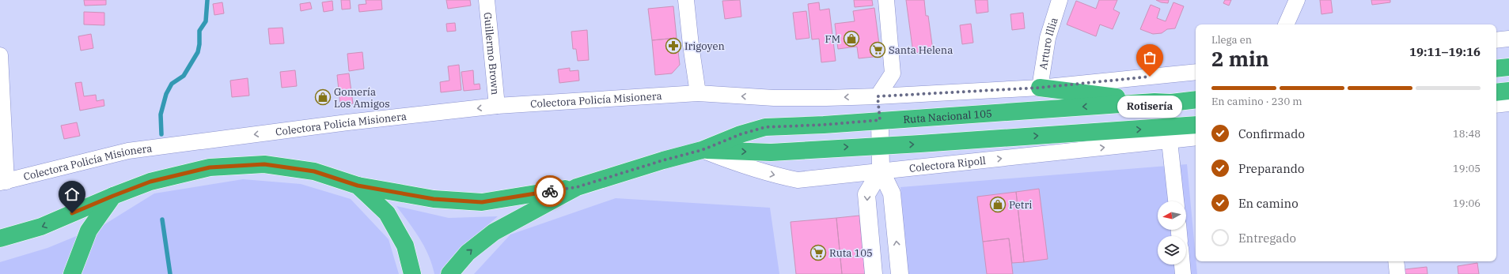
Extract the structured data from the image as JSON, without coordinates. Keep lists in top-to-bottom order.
{
  "streets": {
    "highway": ["Ruta Nacional 105"],
    "street": [
      "Arturo Illia",
      "Guillermo Brown",
      "Colectora Policía Misionera",
      "Colectora Ripoll"
    ]
  },
  "crossings": [
    ["Arturo Illia", "Colectora Policía Misionera"],
    ["Guillermo Brown", "Colectora Policía Misionera"],
    ["Ruta Nacional 105", "Colectora Ripoll"]
  ],
  "one_way": ["Colectora Policía Misionera", "Colectora Ripoll"],
  "places": {
    "shop": ["FM", "Gomería Los Amigos", "Petri"],
    "pharmacy": ["Irigoyen"],
    "supermarket": ["Santa Helena", "Ruta 105"],
    "other": ["Rotisería"]
  },
  "north": "left",
  "page": {
    "heading": ["2 min", "Llega en", "19:11–19:16"],
    "bar": "En camino · 230 m",
    "bubble": "Rotisería",
    "list": [
      ["Confirmado", "18:48"],
      ["Preparando", "19:05"],
      ["En camino", "19:06"],
      "Entregado"
    ]
  }
}
